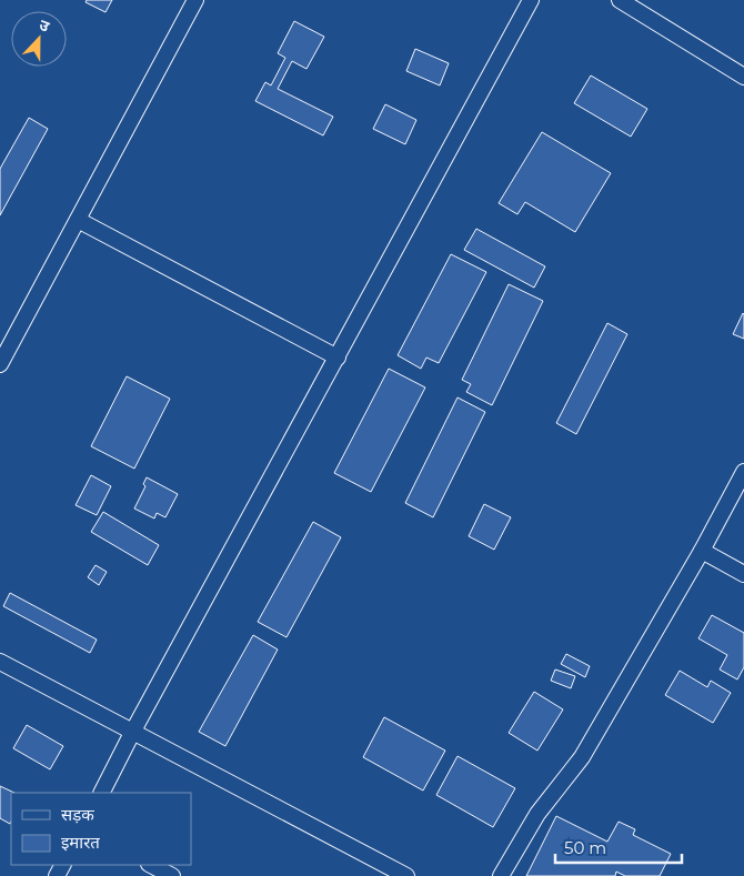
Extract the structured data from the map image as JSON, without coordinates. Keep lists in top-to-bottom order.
{
  "legend": ["सड़क", "इमारत"],
  "scale_bar": "50 m",
  "north": "top"
}
